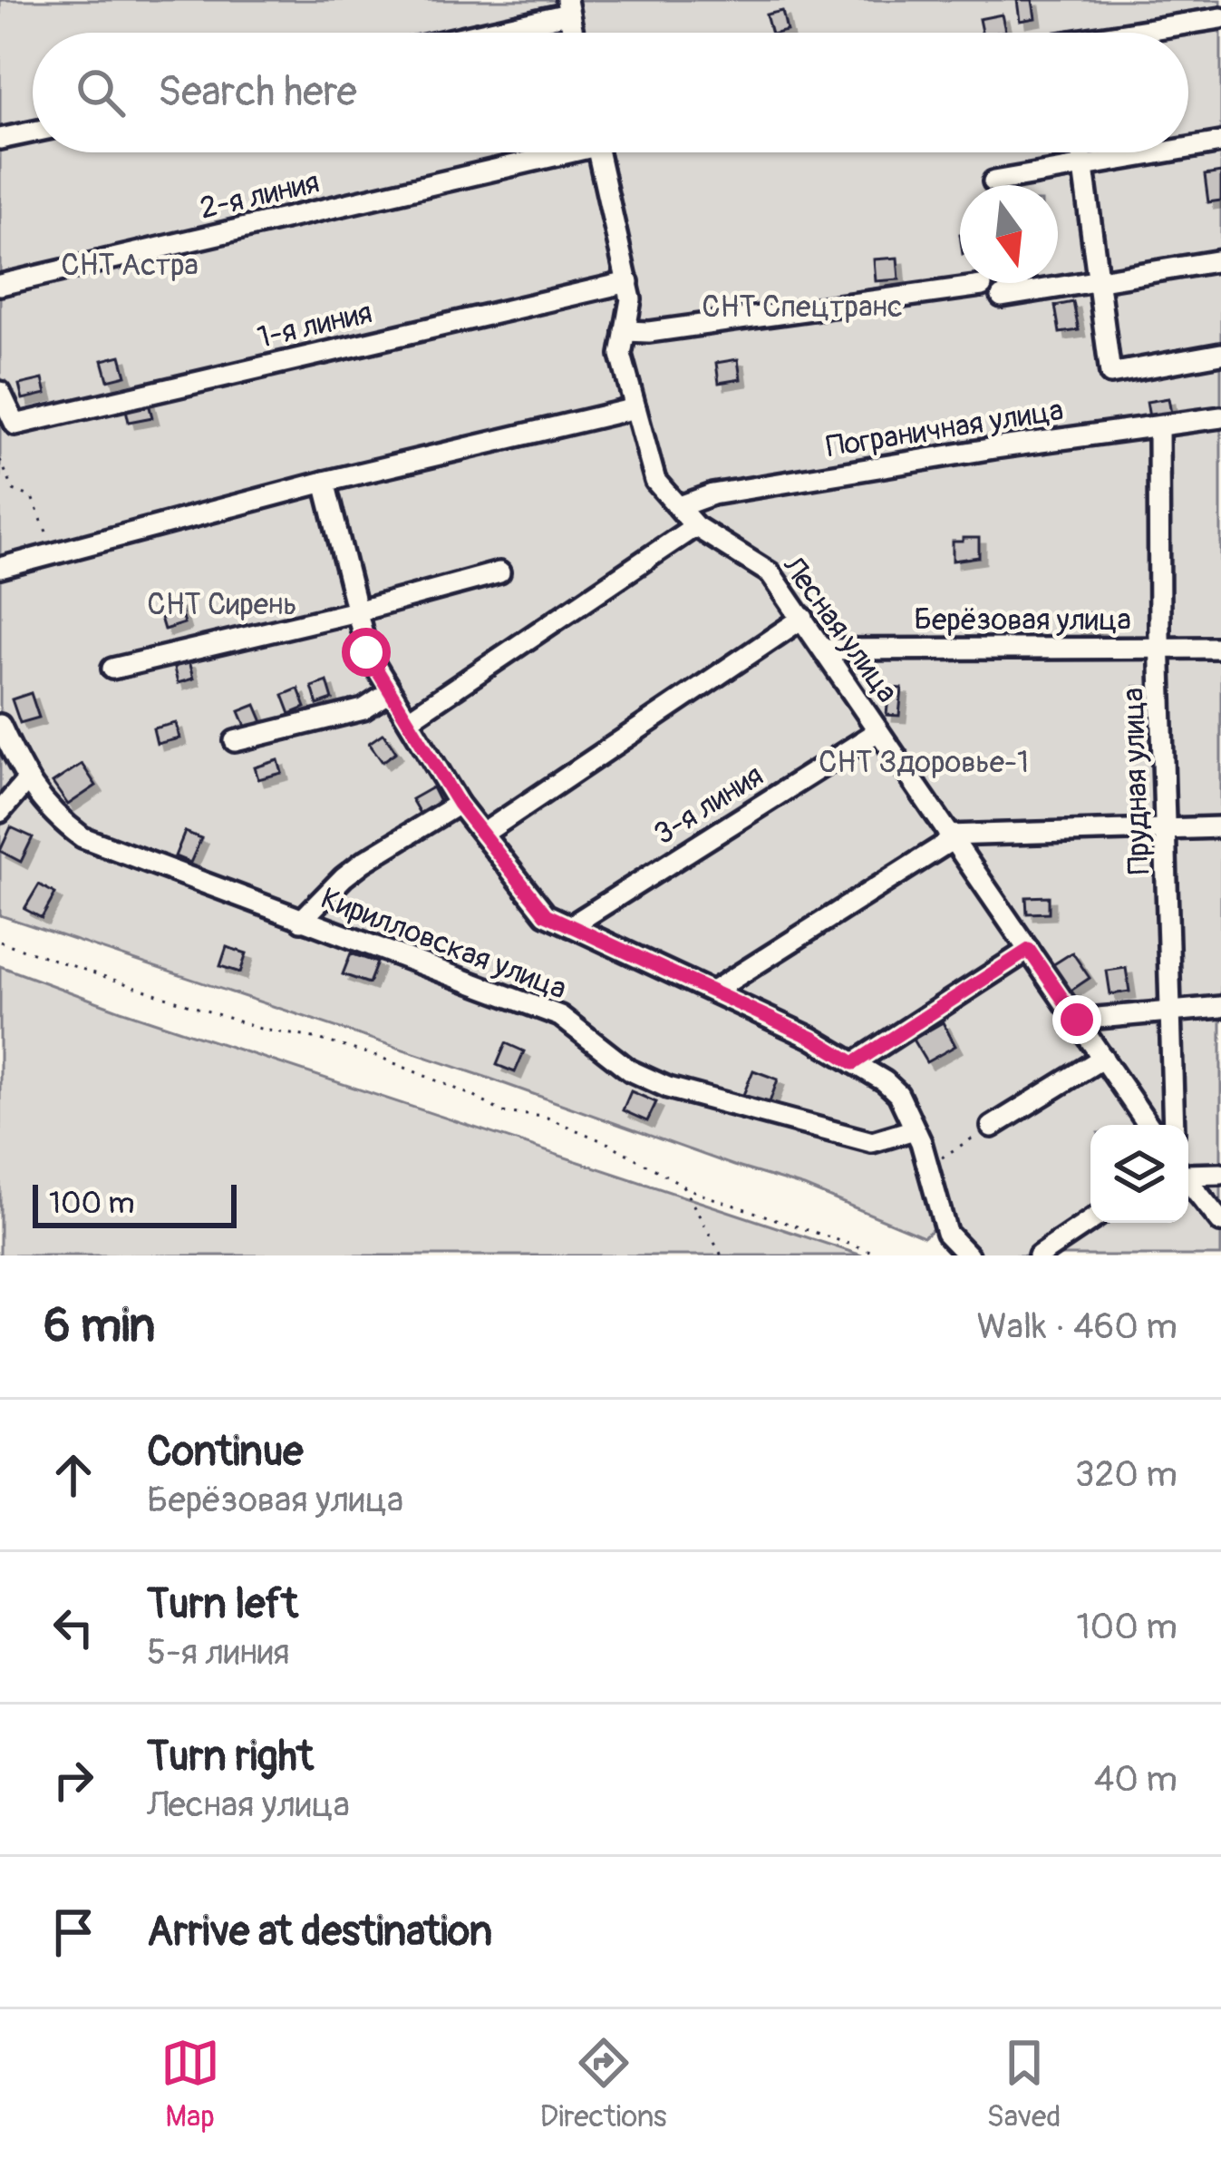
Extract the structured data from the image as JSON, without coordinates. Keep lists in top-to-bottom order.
{
  "streets": {
    "street": [
      "2-я линия",
      "1-я линия",
      "Пограничная улица",
      "Берёзовая улица",
      "Лесная улица",
      "Прудная улица",
      "3-я линия",
      "Кирилловская улица"
    ]
  },
  "crossings": [
    ["1-я линия", "Лесная улица"],
    ["Пограничная улица", "Лесная улица"],
    ["Пограничная улица", "Прудная улица"],
    ["Берёзовая улица", "Лесная улица"],
    ["Берёзовая улица", "Прудная улица"],
    ["Лесная улица", "3-я линия"]
  ],
  "parks": [
    "СНТ Астра",
    "СНТ Спецтранс",
    "СНТ Сирень",
    "СНТ Здоровье-1"
  ],
  "scale_bar": "100 m",
  "north": "bottom",
  "page": {
    "search": "Search here",
    "scale": "100 m",
    "heading": ["6 min", "Walk · 460 m"],
    "list": [
      ["Continue", "Берёзовая улица", "320 m"],
      ["Turn left", "5-я линия", "100 m"],
      ["Turn right", "Лесная улица", "40 m"],
      "Arrive at destination"
    ],
    "nav": ["Map", "Directions", "Saved"]
  }
}
